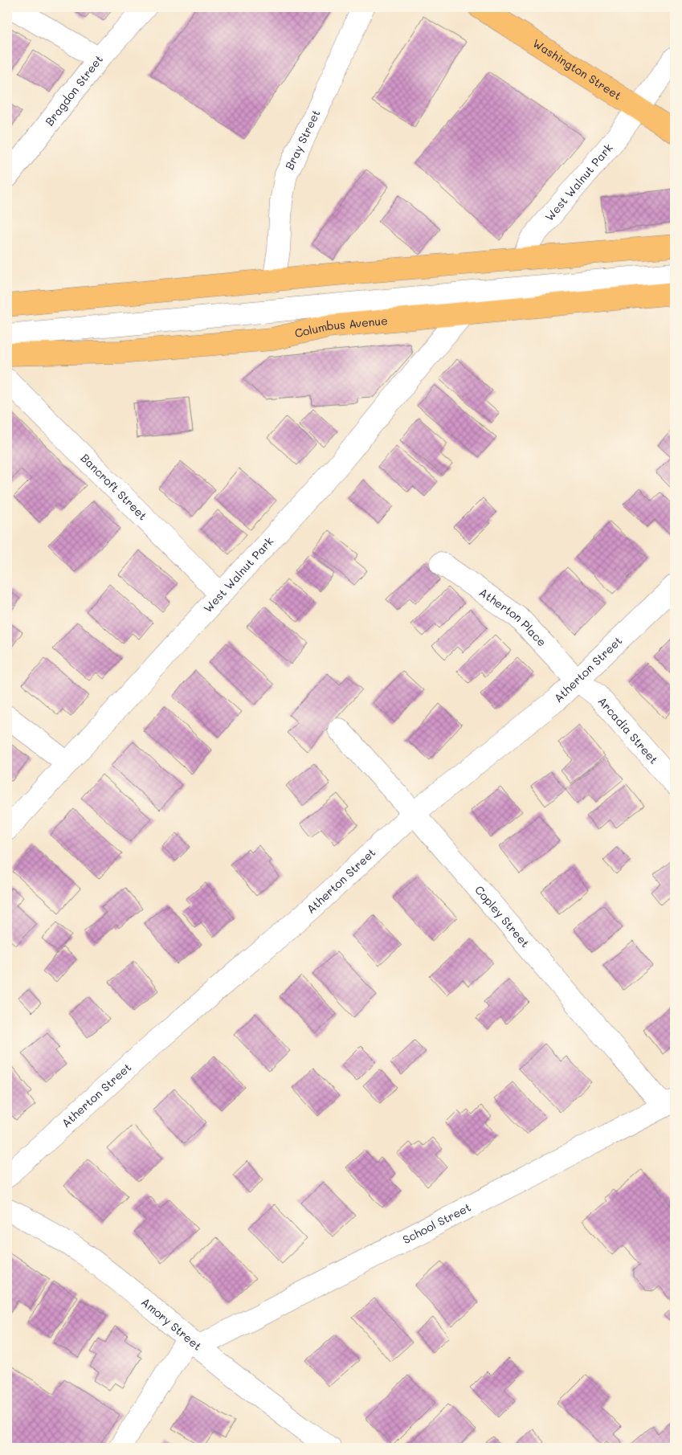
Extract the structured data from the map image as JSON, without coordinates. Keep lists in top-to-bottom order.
{
  "streets": {
    "main road": ["Washington Street", "Columbus Avenue"],
    "street": [
      "Bragdon Street",
      "Bray Street",
      "West Walnut Park",
      "Bancroft Street",
      "Atherton Place",
      "Atherton Street",
      "Arcadia Street",
      "Copley Street",
      "School Street",
      "Amory Street"
    ]
  },
  "crossings": [
    ["Washington Street", "West Walnut Park"],
    ["West Walnut Park", "Columbus Avenue"],
    ["West Walnut Park", "Bancroft Street"],
    ["Atherton Place", "Atherton Street"],
    ["Atherton Place", "Arcadia Street"],
    ["Atherton Street", "Arcadia Street"],
    ["Atherton Street", "Copley Street"],
    ["Copley Street", "School Street"],
    ["School Street", "Amory Street"]
  ]
}
